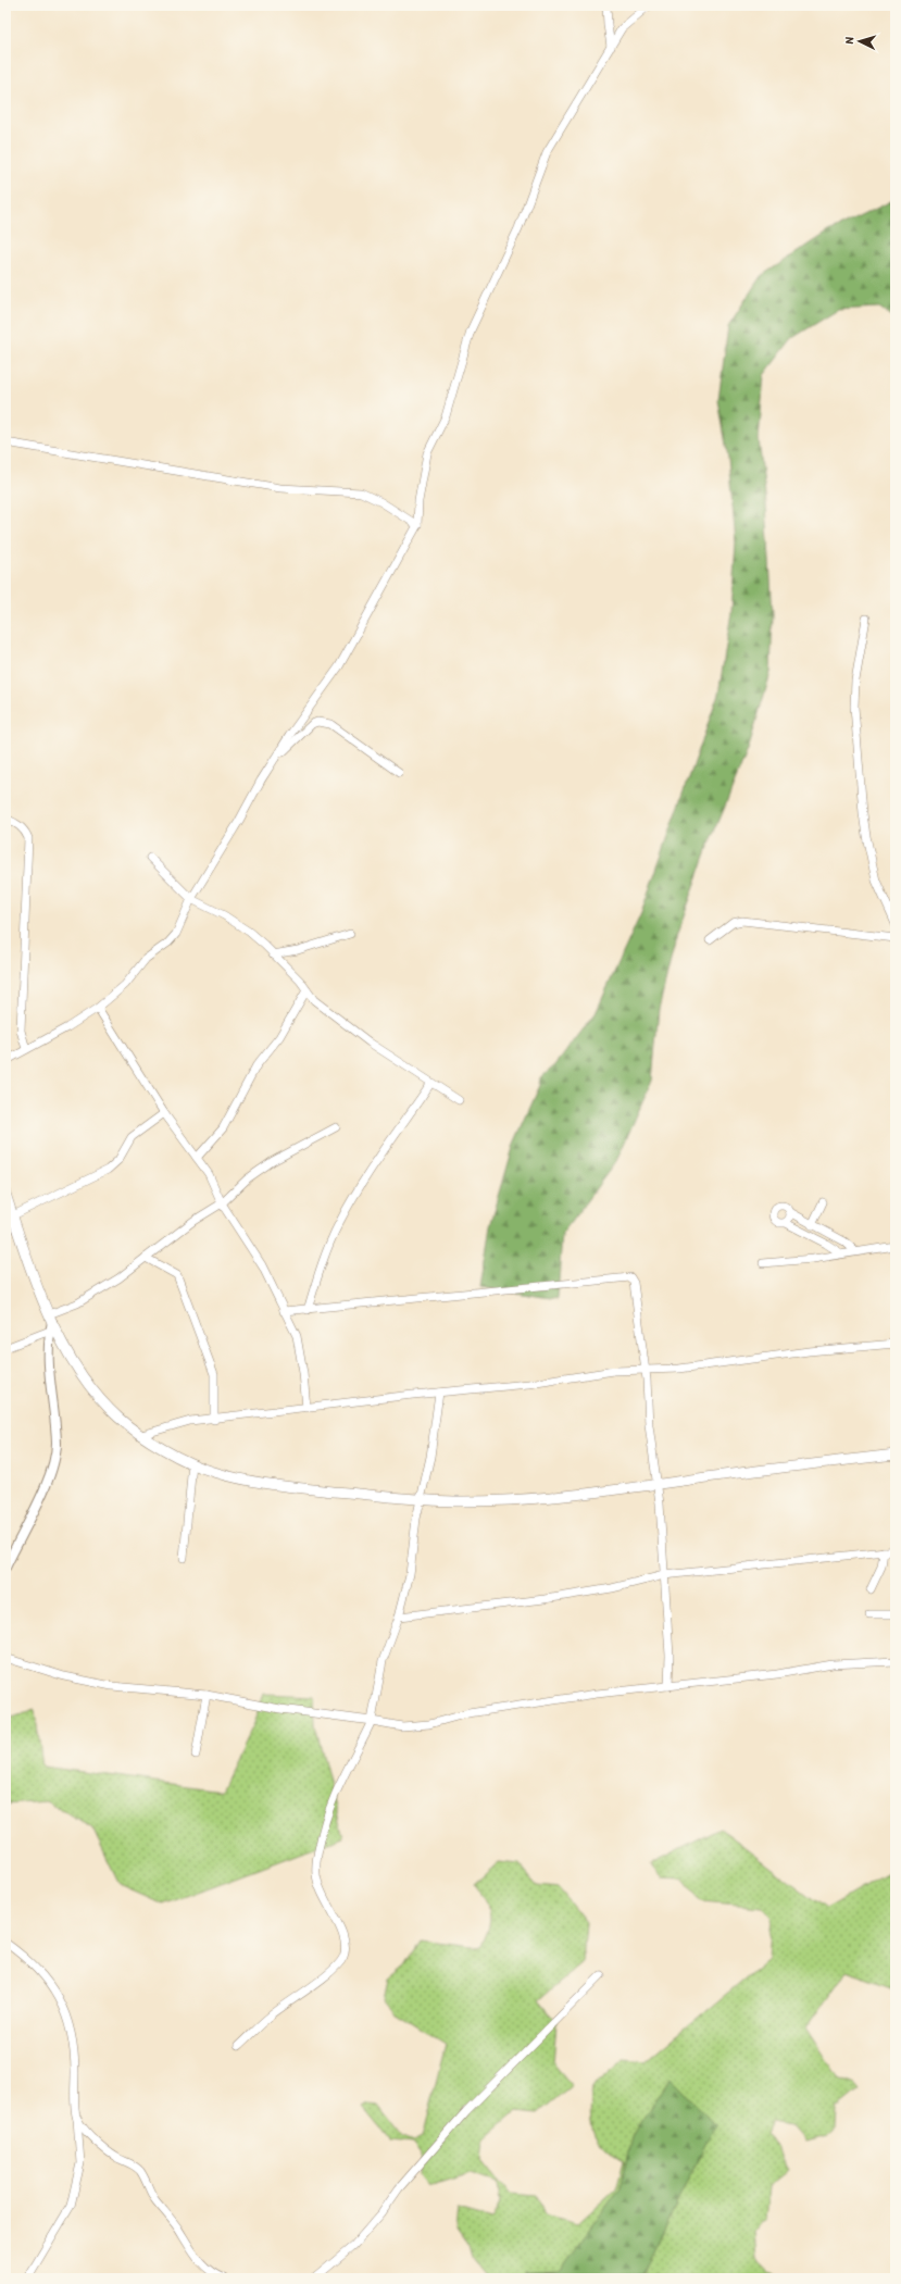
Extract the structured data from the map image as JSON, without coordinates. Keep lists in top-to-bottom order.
{
  "north": "left"
}
